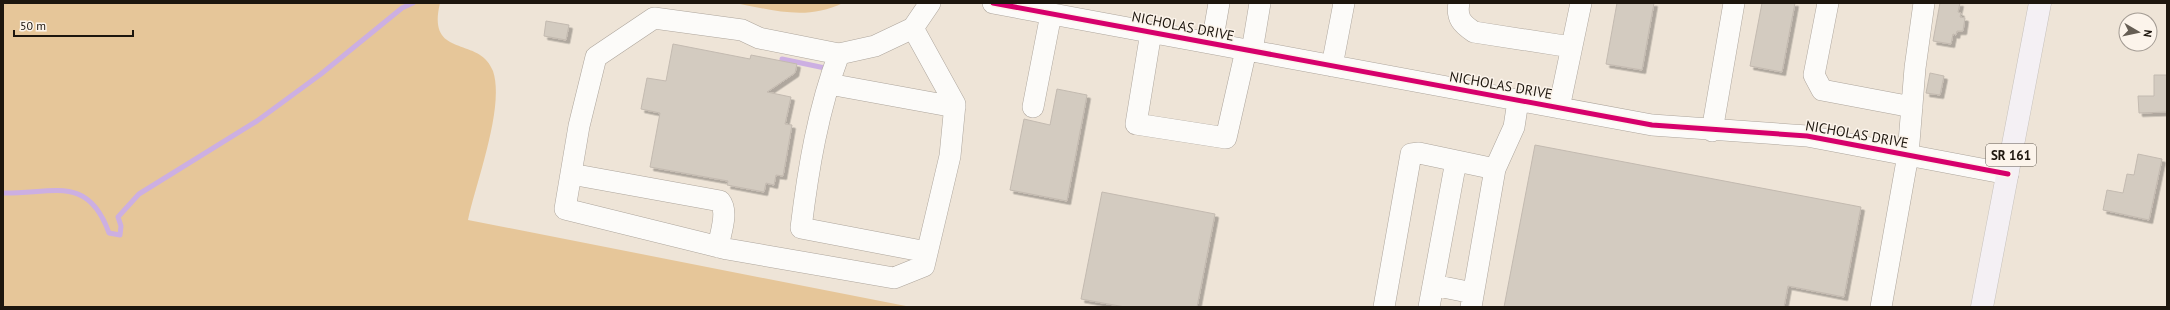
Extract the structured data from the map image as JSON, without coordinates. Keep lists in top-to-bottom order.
{
  "streets": {
    "main road": ["SR 161"],
    "street": ["NICHOLAS DRIVE"]
  },
  "crossings": [
    ["NICHOLAS DRIVE", "SR 161"]
  ],
  "scale_bar": "50 m",
  "north": "right"
}
